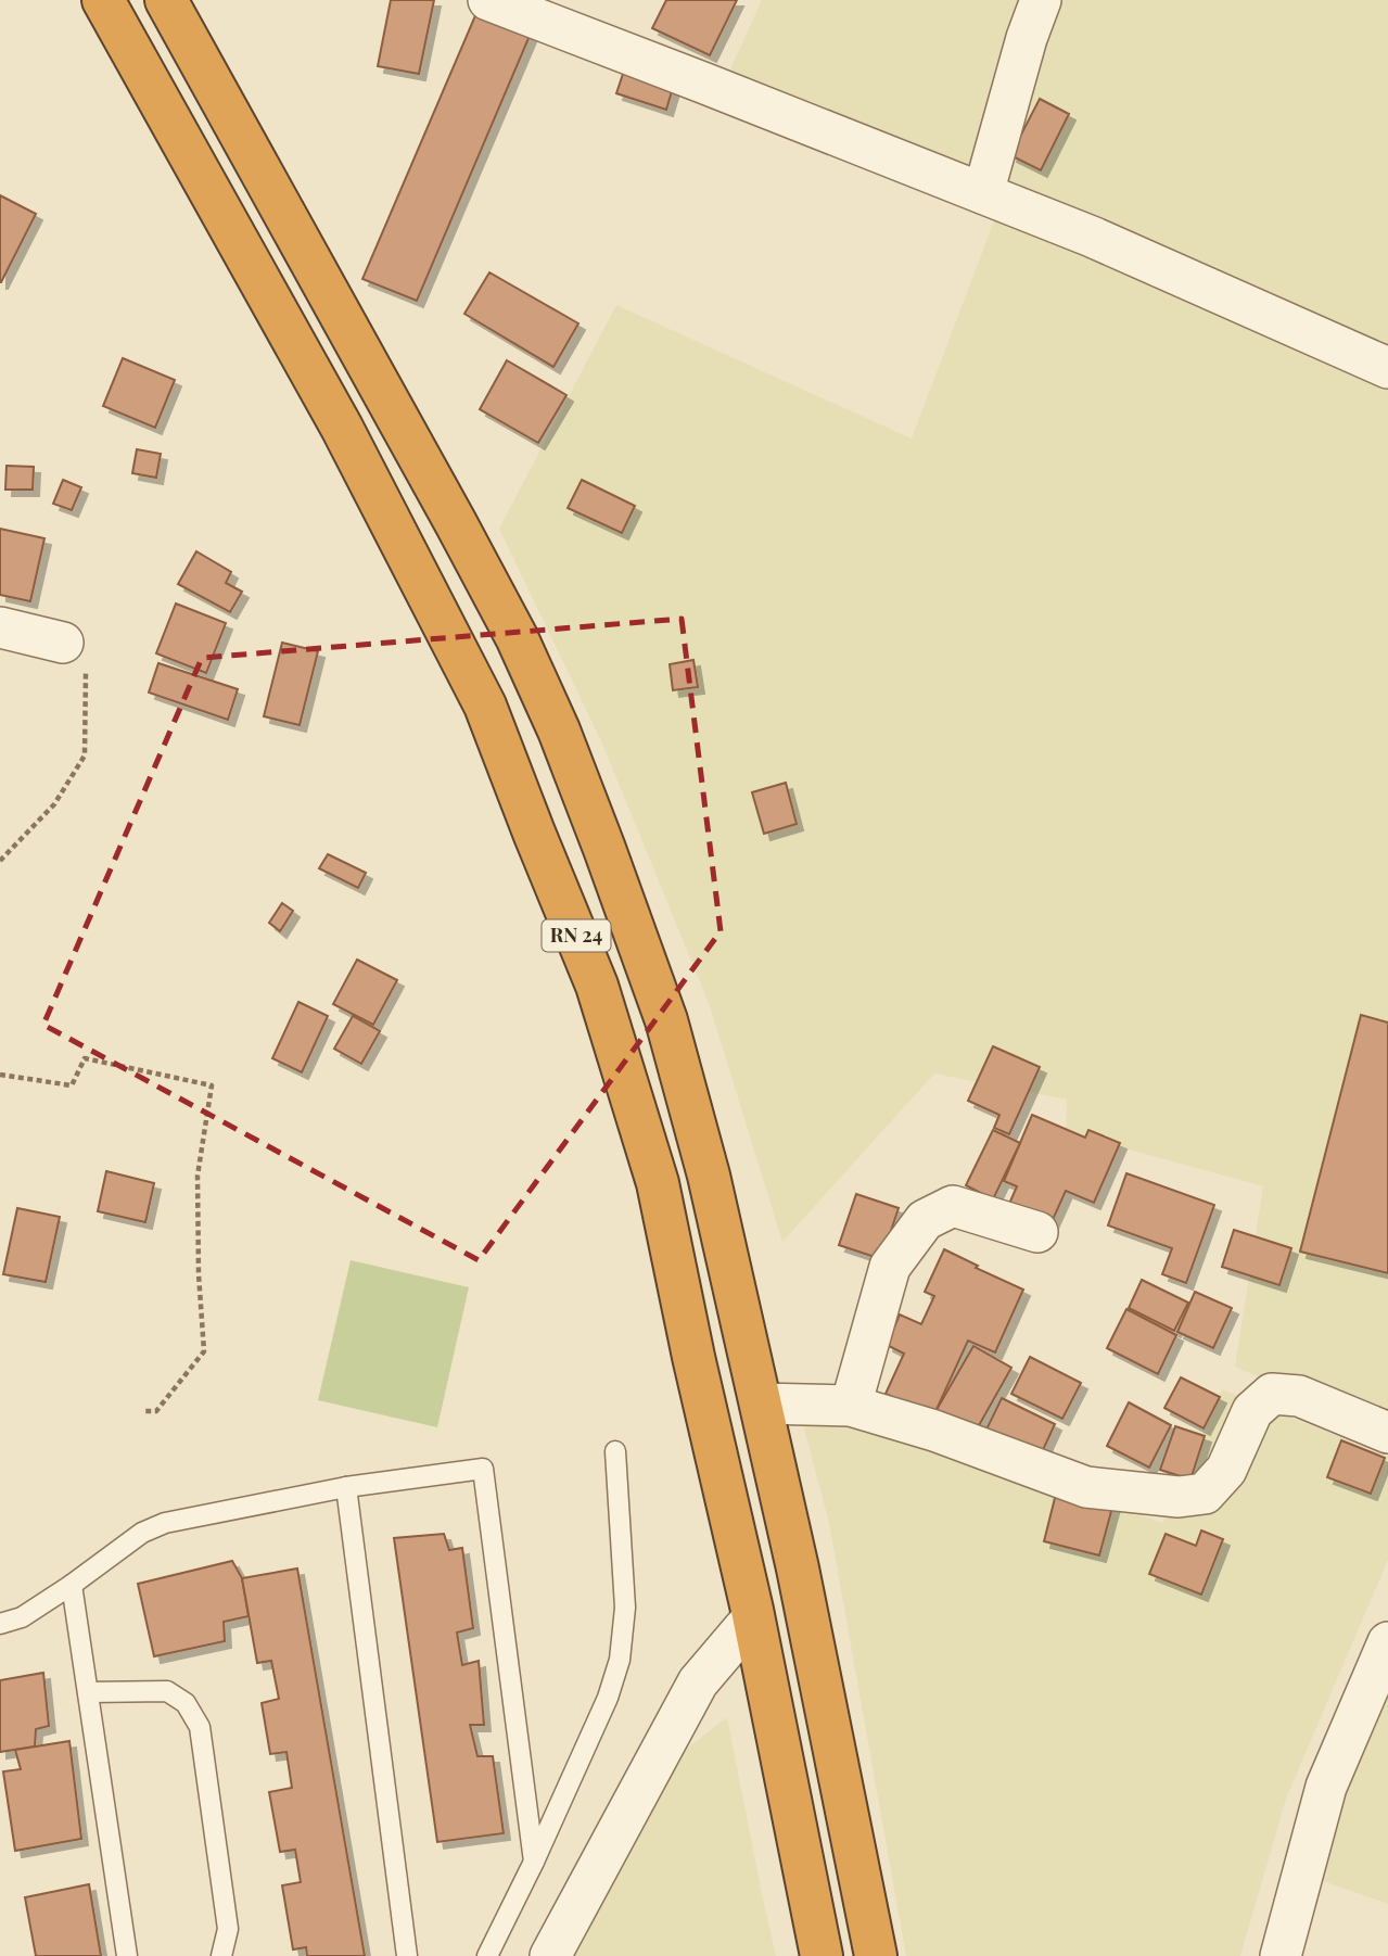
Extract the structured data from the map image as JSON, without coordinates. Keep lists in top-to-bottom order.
{
  "streets": {
    "highway": ["RN 24"]
  }
}
